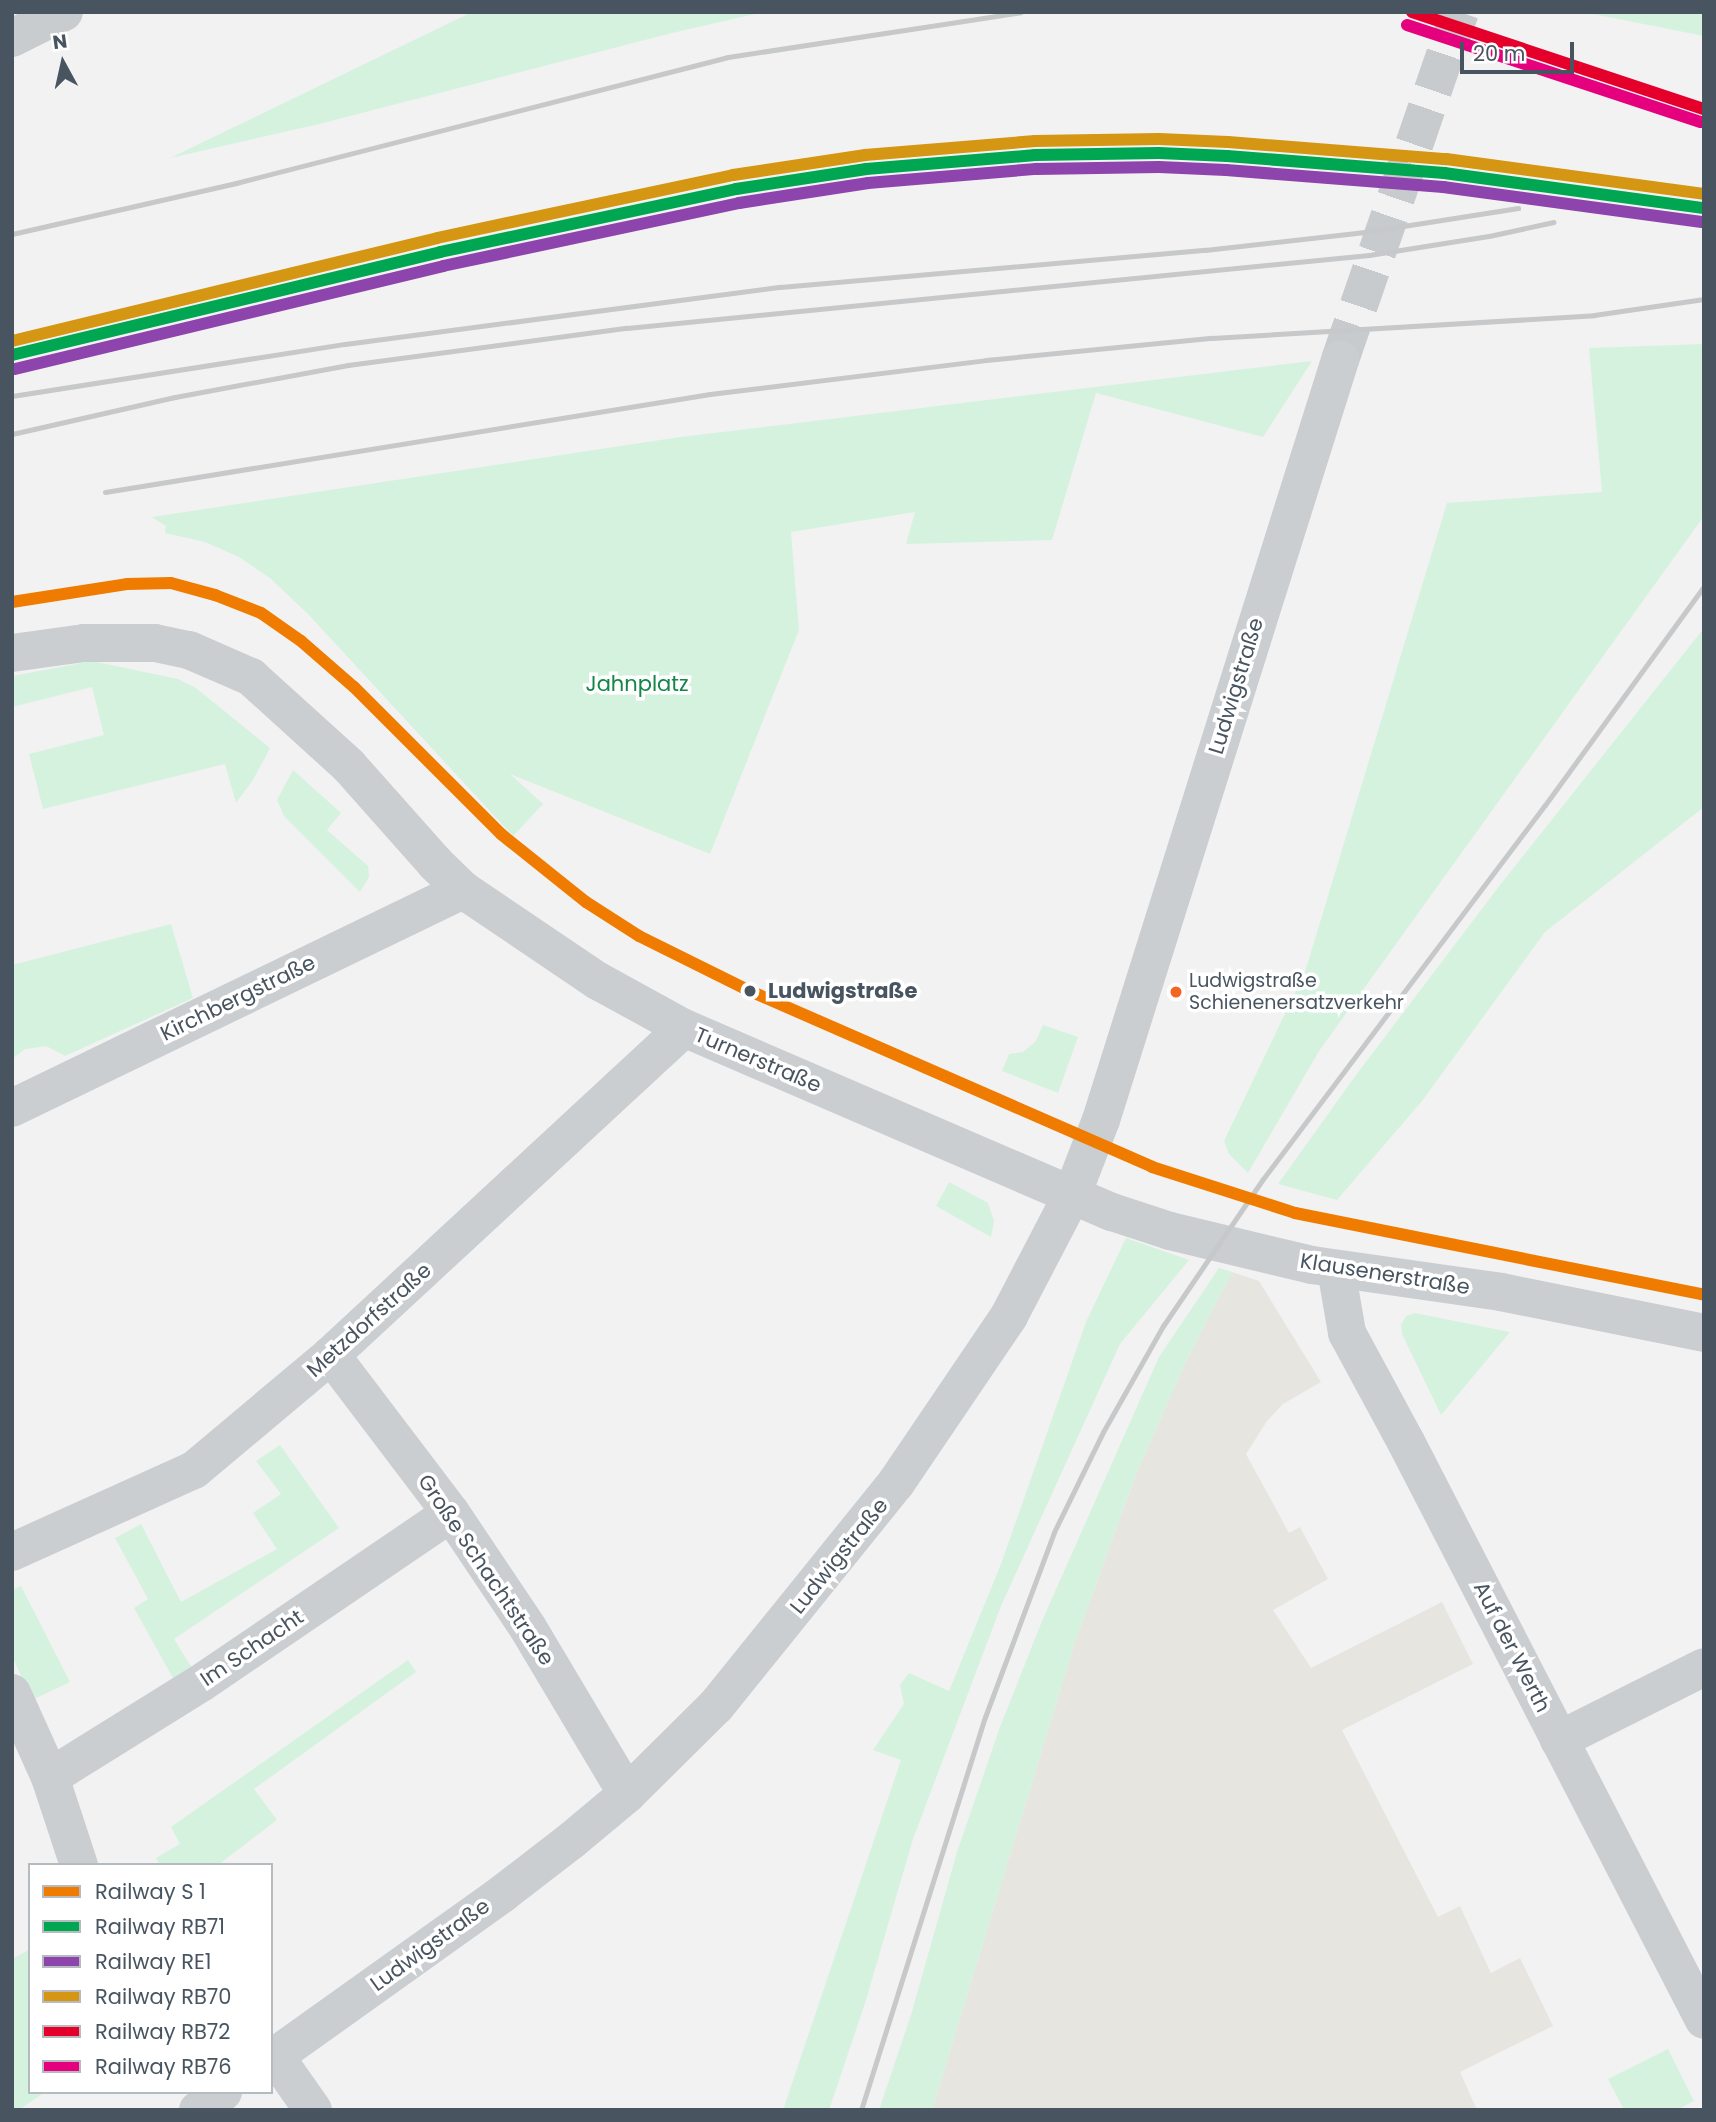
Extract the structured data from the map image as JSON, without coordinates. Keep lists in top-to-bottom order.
{
  "streets": {
    "street": [
      "Ludwigstraße",
      "Kirchbergstraße",
      "Turnerstraße",
      "Klausenerstraße",
      "Metzdorfstraße",
      "Große Schachtstraße",
      "Auf der Werth",
      "Im Schacht"
    ]
  },
  "crossings": [
    ["Ludwigstraße", "Turnerstraße"],
    ["Ludwigstraße", "Klausenerstraße"],
    ["Ludwigstraße", "Große Schachtstraße"],
    ["Kirchbergstraße", "Turnerstraße"],
    ["Turnerstraße", "Klausenerstraße"],
    ["Turnerstraße", "Metzdorfstraße"],
    ["Klausenerstraße", "Auf der Werth"],
    ["Metzdorfstraße", "Große Schachtstraße"],
    ["Große Schachtstraße", "Im Schacht"]
  ],
  "parks": ["Jahnplatz"],
  "places": ["Ludwigstraße", "Ludwigstraße Schienenersatzverkehr"],
  "lines": [
    "rail line RB72",
    "rail line RB76",
    "rail line RB70",
    "rail line RB71",
    "rail line RE1"
  ],
  "legend": [
    "Railway S 1",
    "Railway RB71",
    "Railway RE1",
    "Railway RB70",
    "Railway RB72",
    "Railway RB76"
  ],
  "scale_bar": "20 m",
  "north": "top"
}
